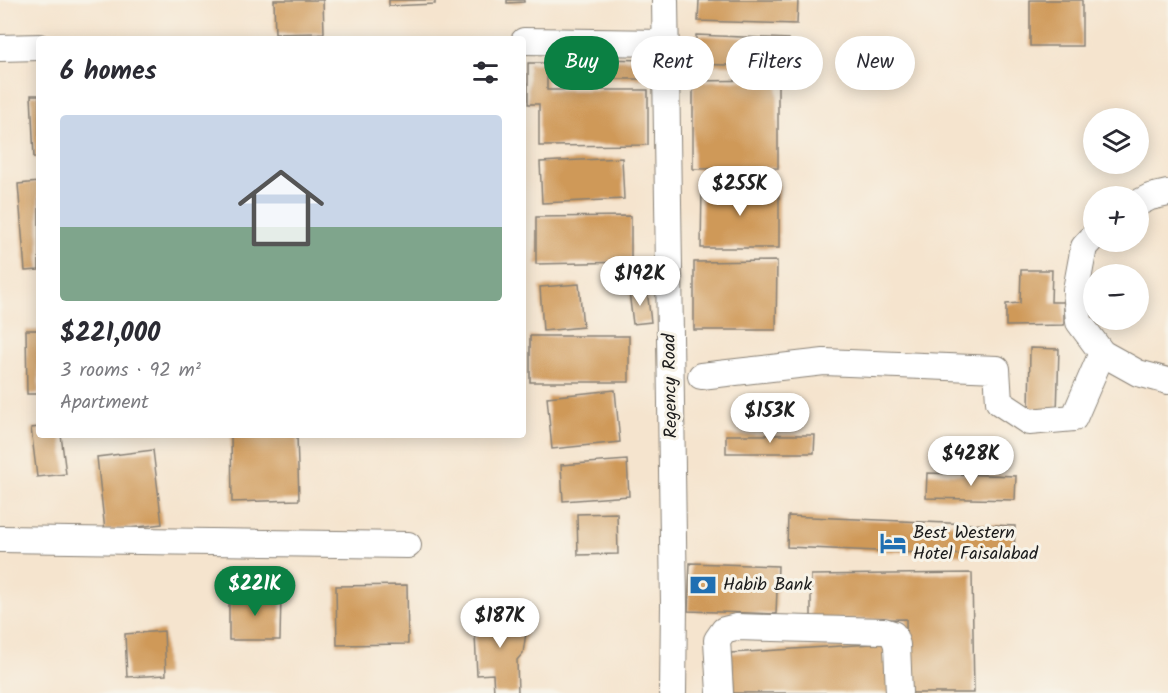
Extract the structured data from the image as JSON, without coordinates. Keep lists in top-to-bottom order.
{
  "streets": {
    "street": ["Regency Road"]
  },
  "places": {
    "hotel": ["Best Western Hotel Faisalabad"],
    "bank": ["Habib Bank"]
  },
  "page": {
    "chip": [
      "Buy",
      "Rent",
      "Filters",
      "New"
    ],
    "heading": "6 homes",
    "map_buttons": ["+", "−"],
    "list": [
      {
        "name": "$221,000",
        "note": "3 rooms · 92 m² · Apartment"
      }
    ],
    "price": [
      "$255K",
      "$192K",
      "$153K",
      "$428K",
      "$221K",
      "$187K"
    ]
  }
}
